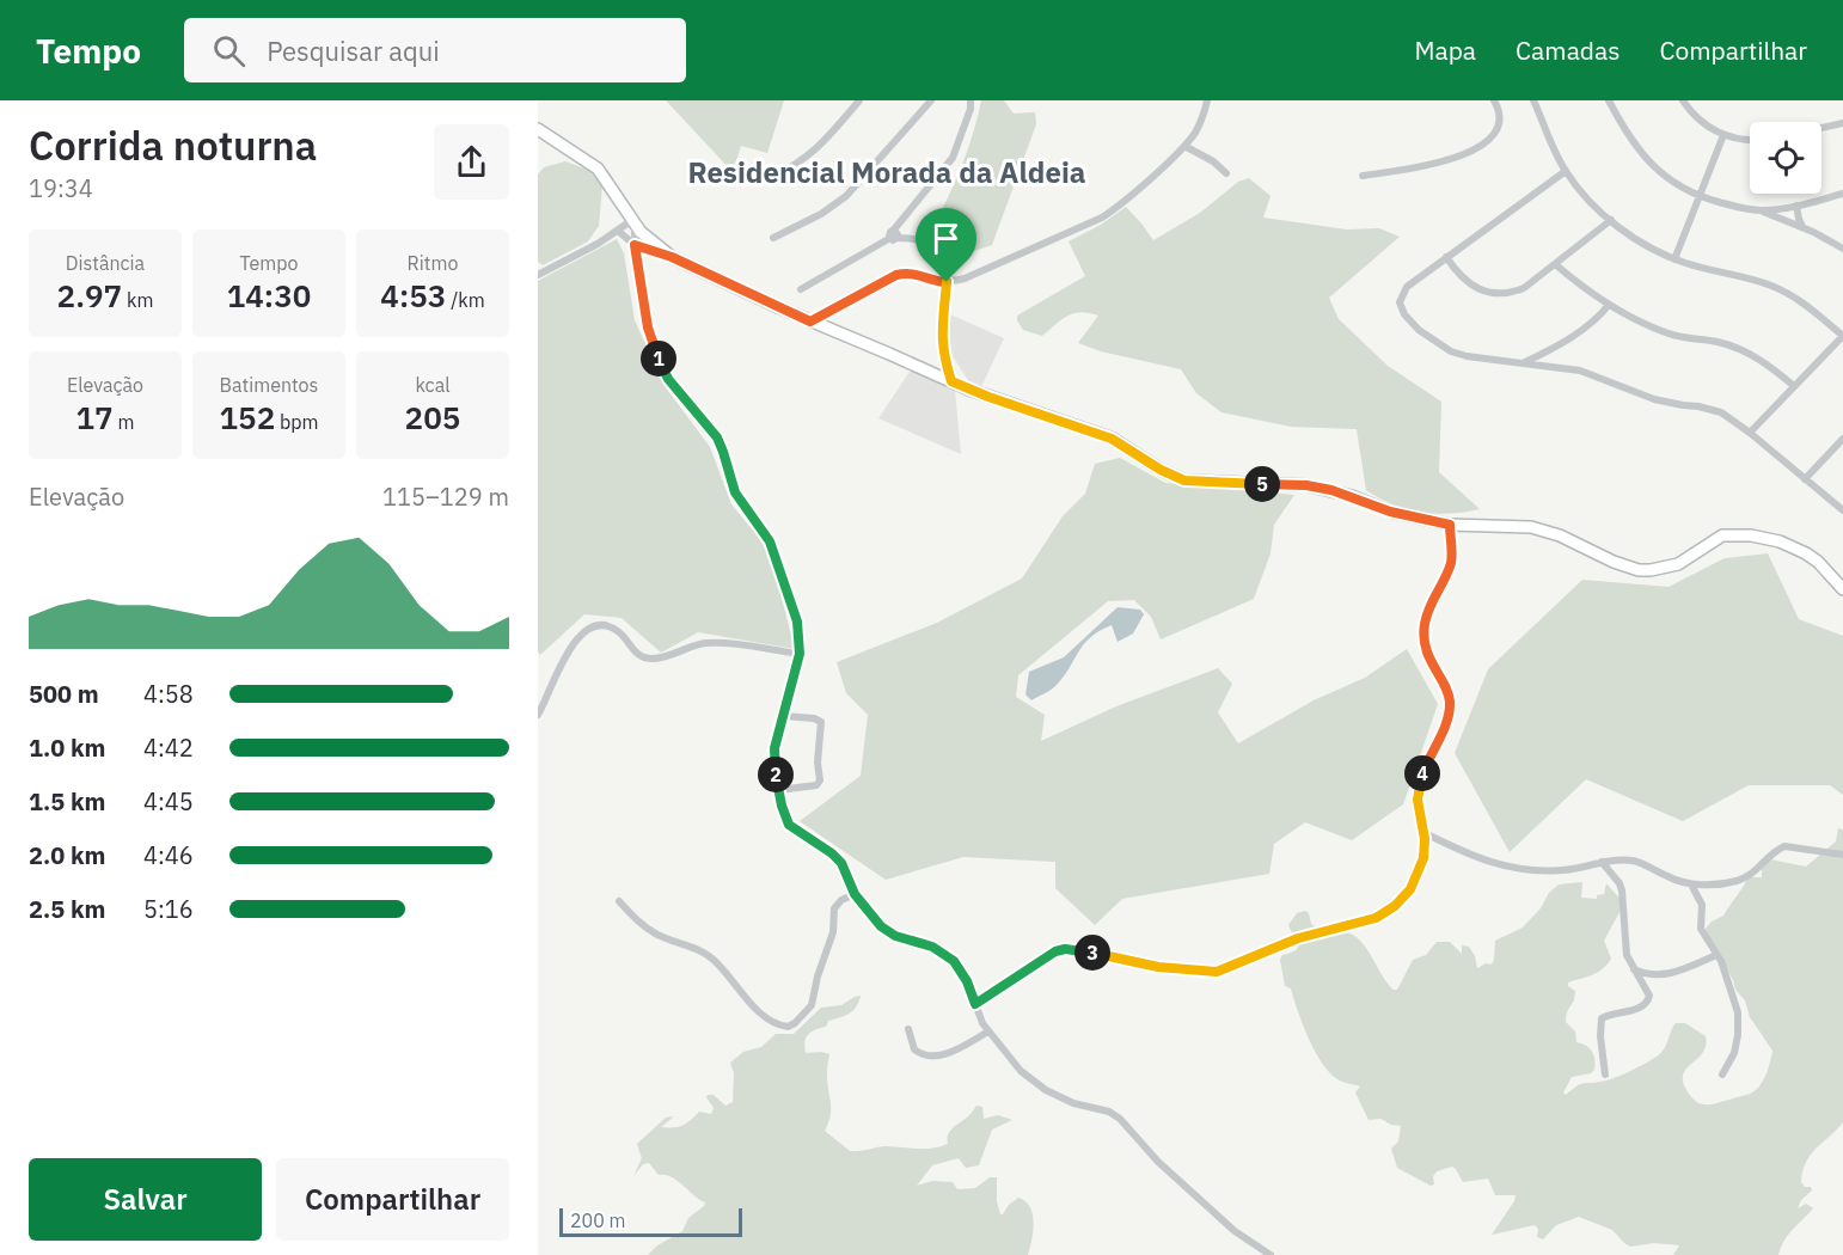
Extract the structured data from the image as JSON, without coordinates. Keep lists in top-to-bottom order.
{
  "districts": ["Residencial Morada da Aldeia"],
  "scale_bar": "200 m",
  "page": {
    "header": "Tempo",
    "search": "Pesquisar aqui",
    "nav": ["Mapa", "Camadas", "Compartilhar"],
    "heading": ["Corrida noturna", "19:34"],
    "stats": [
      ["Distância", "2.97 km"],
      ["Tempo", "14:30"],
      ["Ritmo", "4:53 /km"],
      ["Elevação", "17 m"],
      ["Batimentos", "152 bpm"],
      ["kcal", "205"]
    ],
    "pins": [
      "1",
      "5",
      "4",
      "2",
      "3"
    ],
    "chart": ["Elevação", "115–129 m"],
    "list": [
      {
        "name": "500 m",
        "note": "4:58"
      },
      {
        "name": "1.0 km",
        "note": "4:42"
      },
      {
        "name": "1.5 km",
        "note": "4:45"
      },
      {
        "name": "2.0 km",
        "note": "4:46"
      },
      {
        "name": "2.5 km",
        "note": "5:16"
      }
    ],
    "buttons": ["Salvar", "Compartilhar"],
    "scale": "200 m"
  }
}
